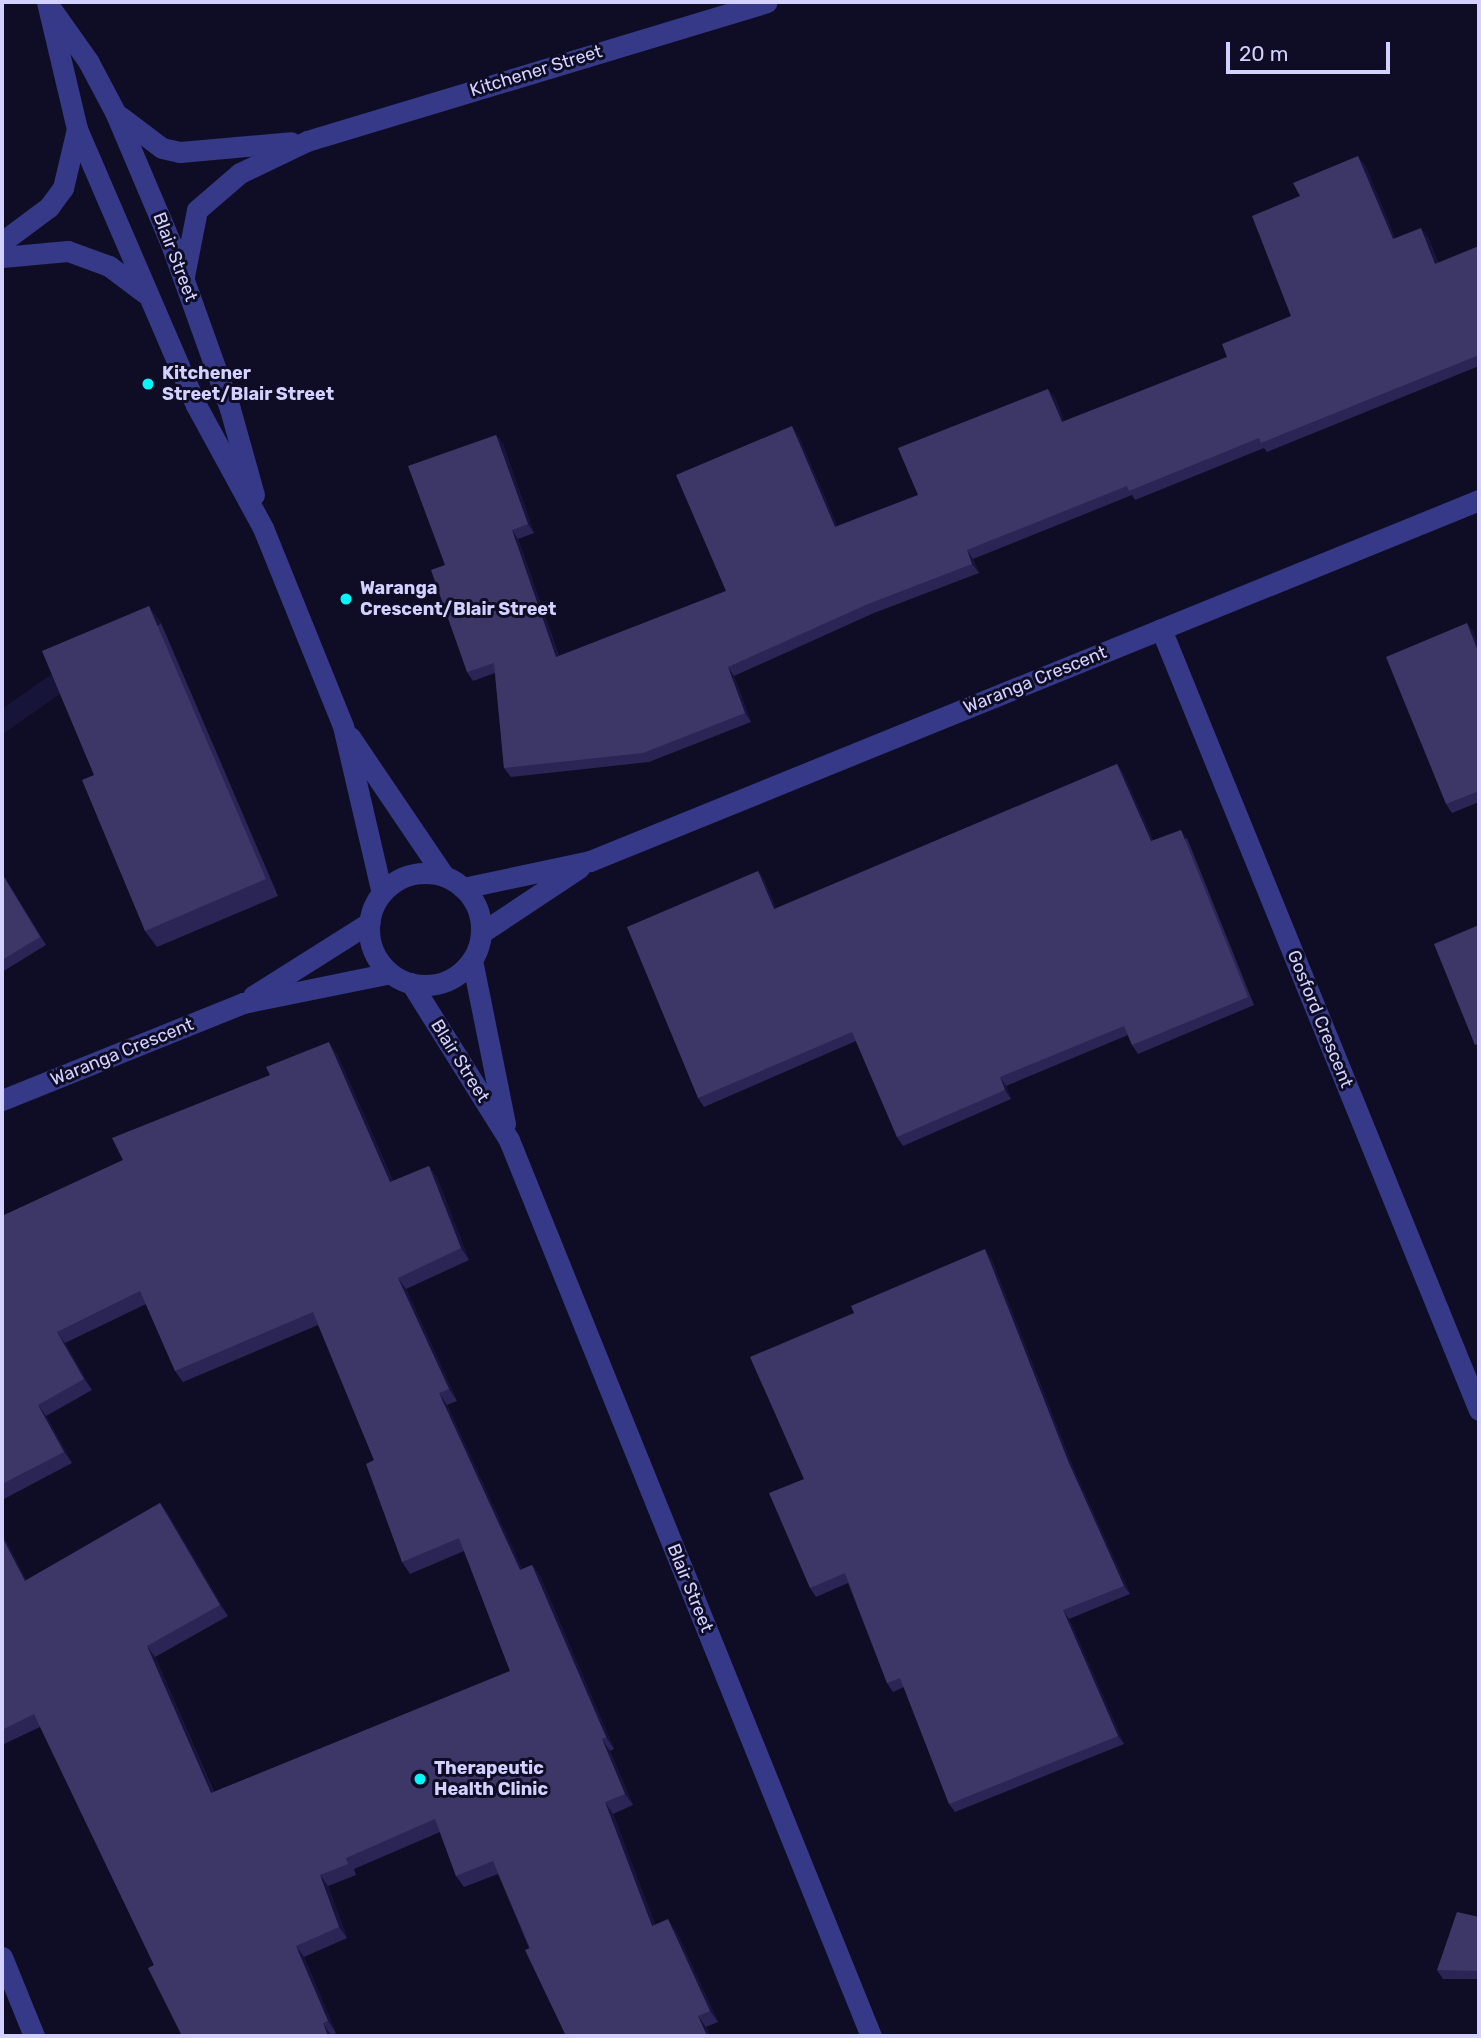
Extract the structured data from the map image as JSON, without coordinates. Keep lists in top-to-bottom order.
{
  "streets": {
    "street": [
      "Kitchener Street",
      "Blair Street",
      "Waranga Crescent",
      "Gosford Crescent"
    ]
  },
  "crossings": [
    ["Blair Street", "Waranga Crescent"],
    ["Waranga Crescent", "Gosford Crescent"]
  ],
  "places": ["Kitchener Street/Blair Street", "Waranga Crescent/Blair Street", "Therapeutic Health Clinic"],
  "scale_bar": "20 m"
}
